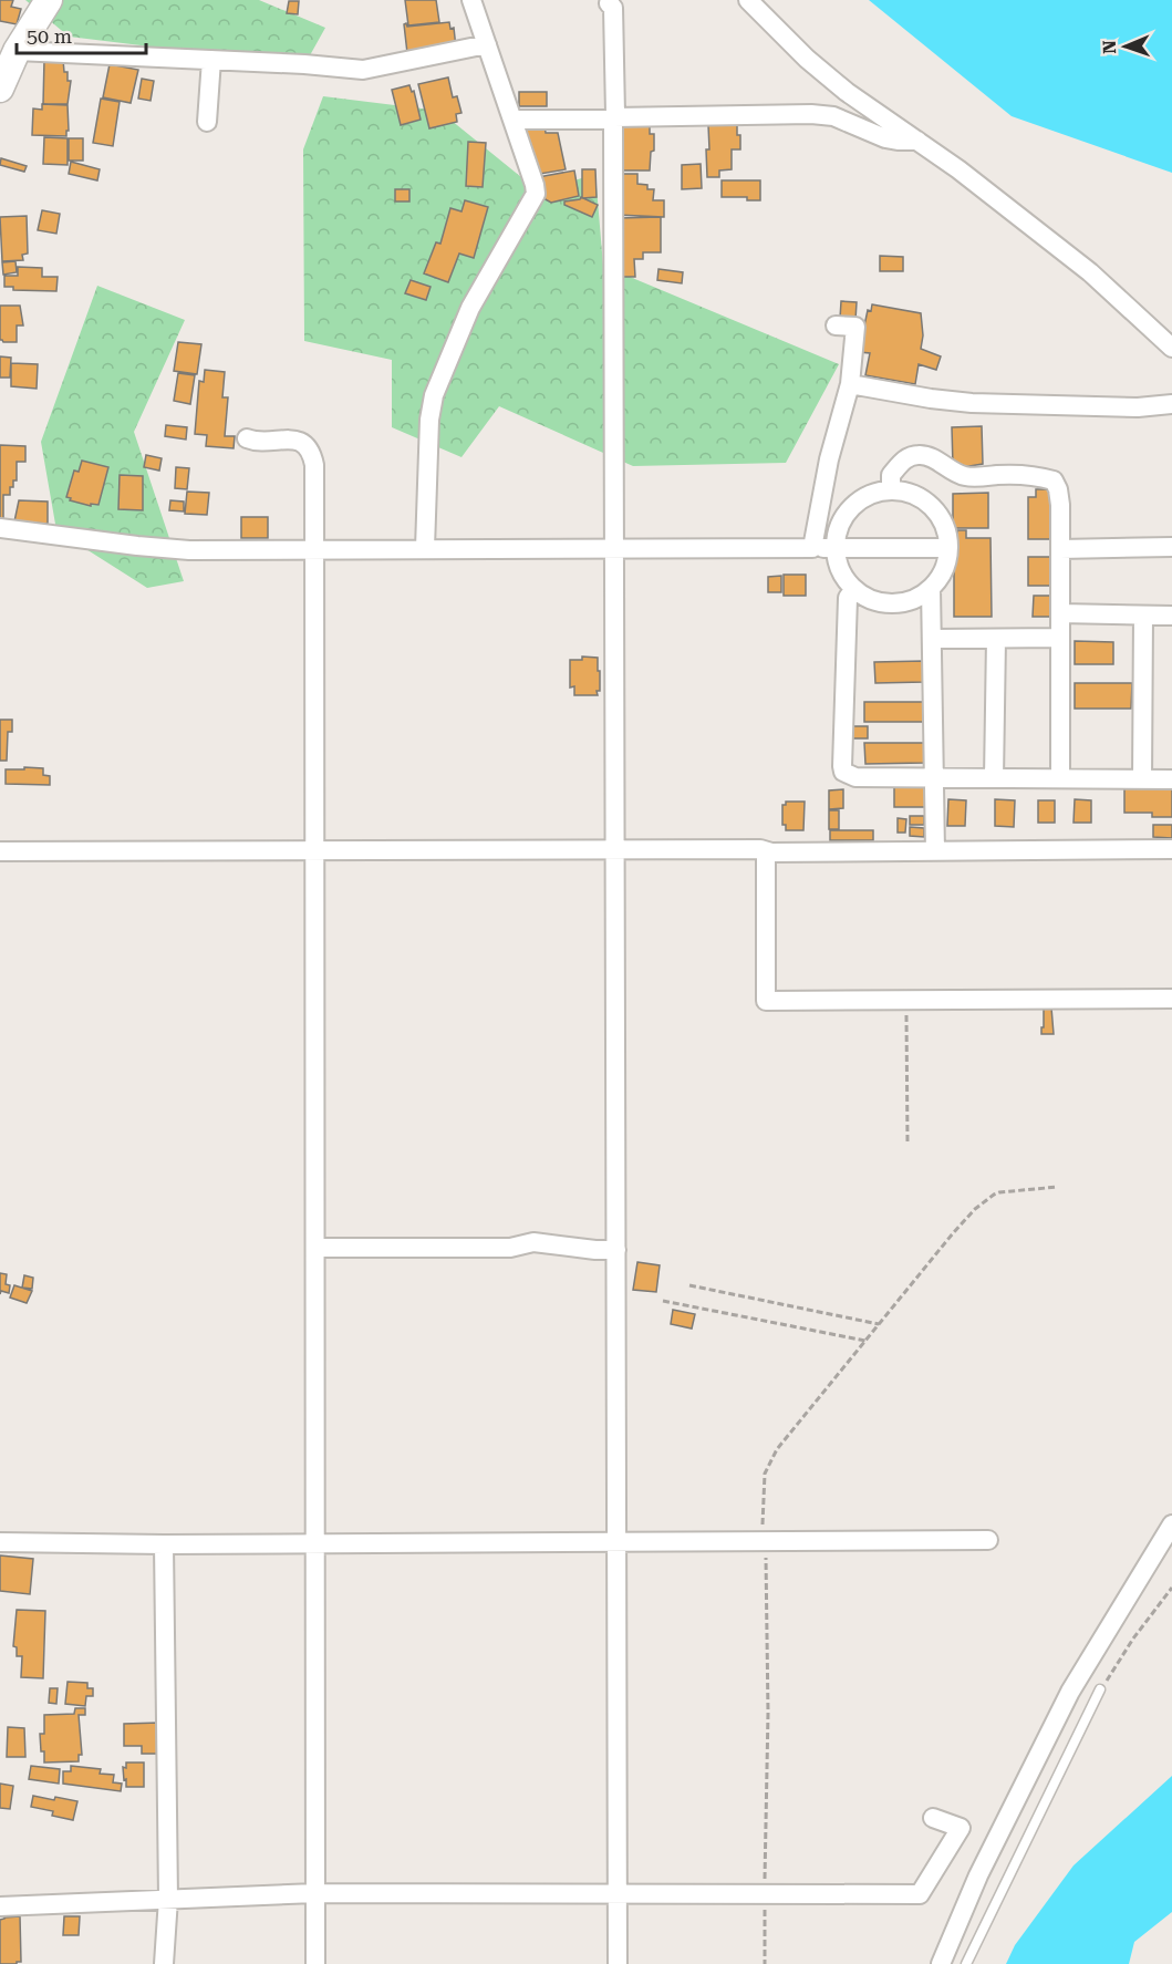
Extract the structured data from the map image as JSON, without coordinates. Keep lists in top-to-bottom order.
{
  "scale_bar": "50 m",
  "north": "left"
}
